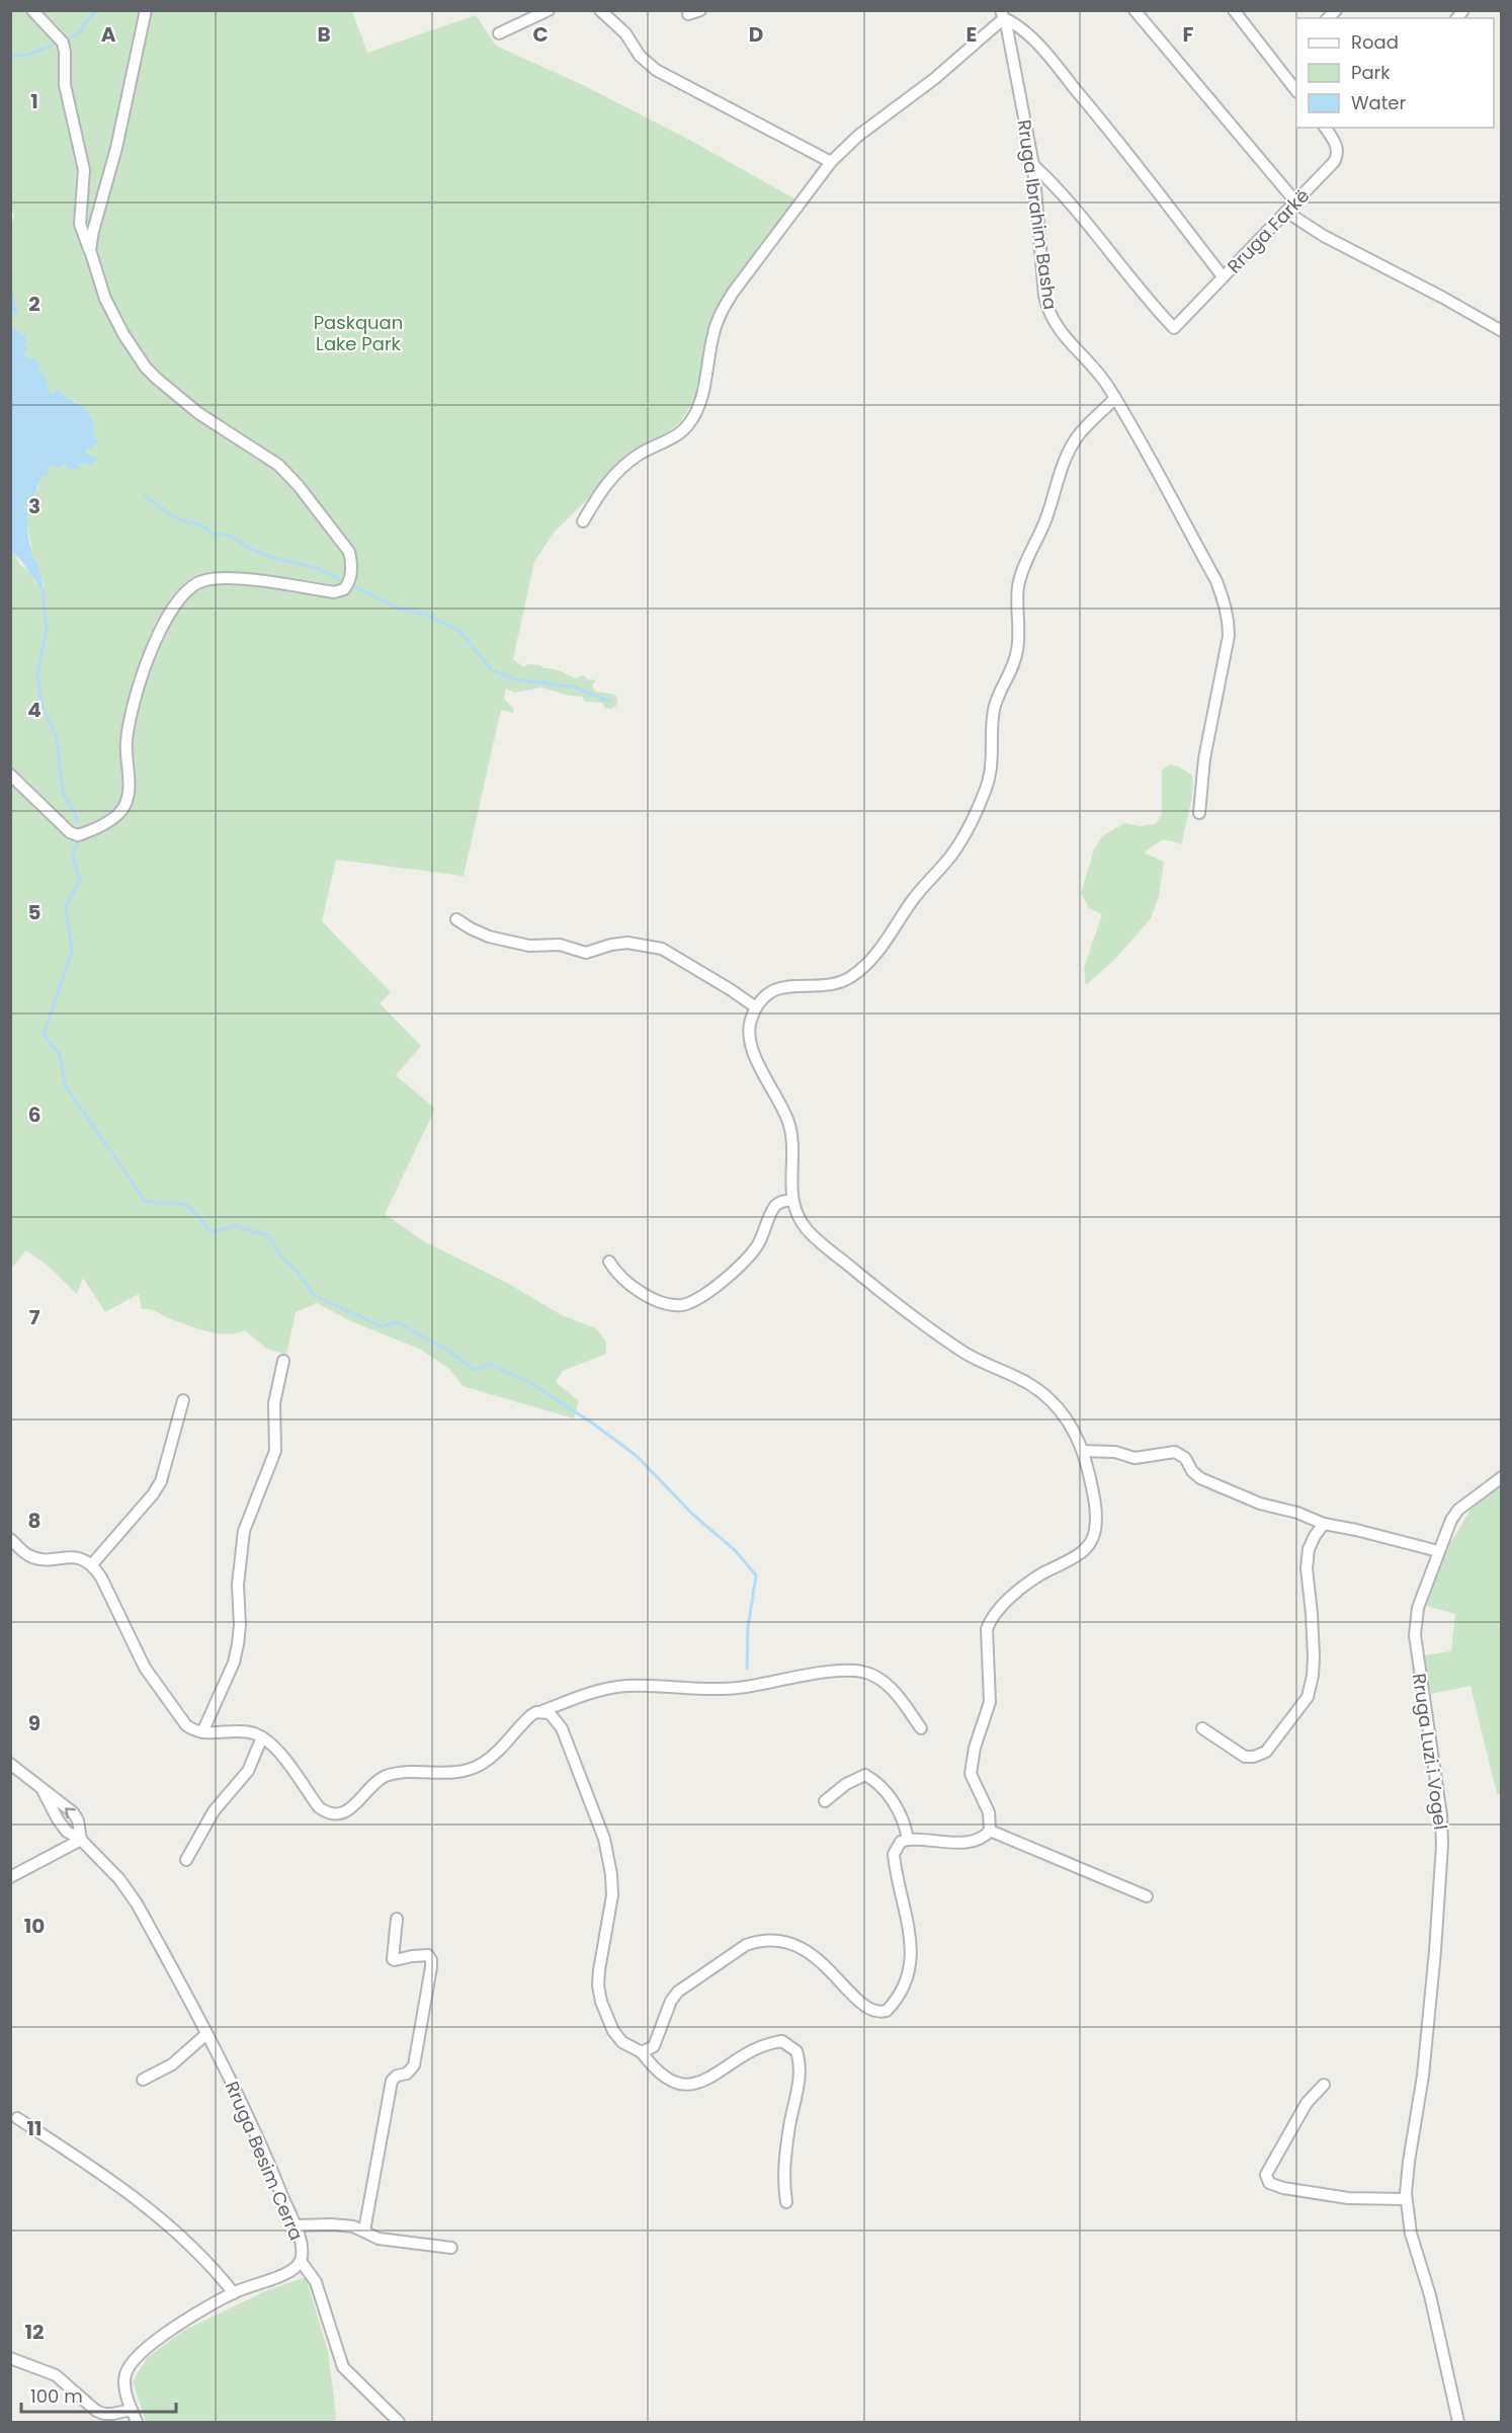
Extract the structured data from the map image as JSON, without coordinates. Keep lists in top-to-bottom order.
{
  "streets": {
    "street": [
      "Rruga Ibrahim Basha",
      "Rruga Farkë",
      "Rruga Luzi i Vogel",
      "Rruga Besim Cerra"
    ]
  },
  "crossings": [
    ["Rruga Ibrahim Basha", "Rruga Farkë"]
  ],
  "parks": ["Paskquan Lake Park"],
  "legend": ["Road", "Park", "Water"],
  "scale_bar": "100 m",
  "grid": {
    "columns": [
      "A",
      "B",
      "C",
      "D",
      "E",
      "F"
    ],
    "rows": [
      "1",
      "2",
      "3",
      "4",
      "5",
      "6",
      "7",
      "8",
      "9",
      "10",
      "11",
      "12"
    ]
  }
}
